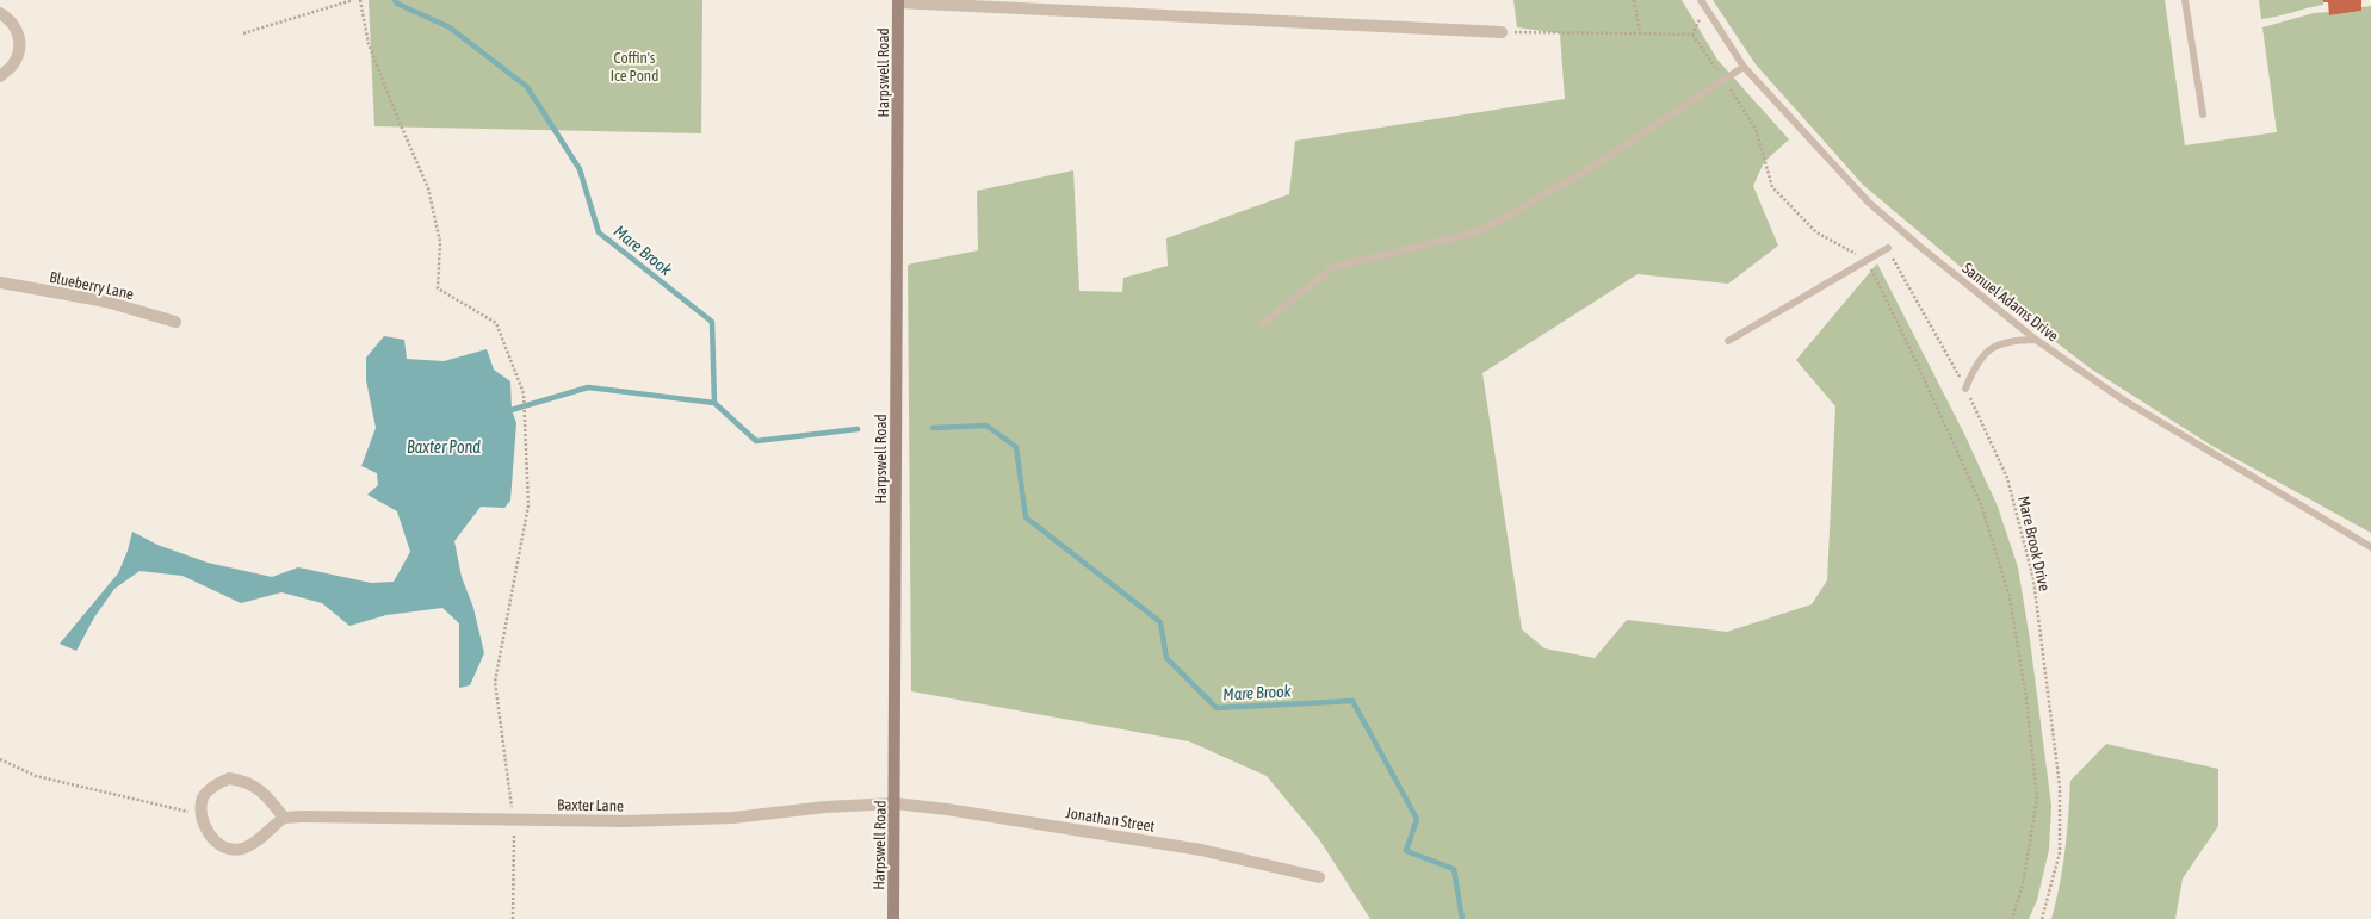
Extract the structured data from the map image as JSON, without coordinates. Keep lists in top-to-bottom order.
{
  "streets": {
    "main road": ["Harpswell Road"],
    "street": ["Blueberry Lane", "Baxter Lane", "Jonathan Street"],
    "lane": ["Samuel Adams Drive"],
    "path": ["Mare Brook Drive"]
  },
  "crossings": [
    ["Harpswell Road", "Baxter Lane"],
    ["Harpswell Road", "Jonathan Street"],
    ["Baxter Lane", "Jonathan Street"]
  ],
  "water": ["Mare Brook", "Baxter Pond"],
  "parks": ["Coffin's Ice Pond"]
}
